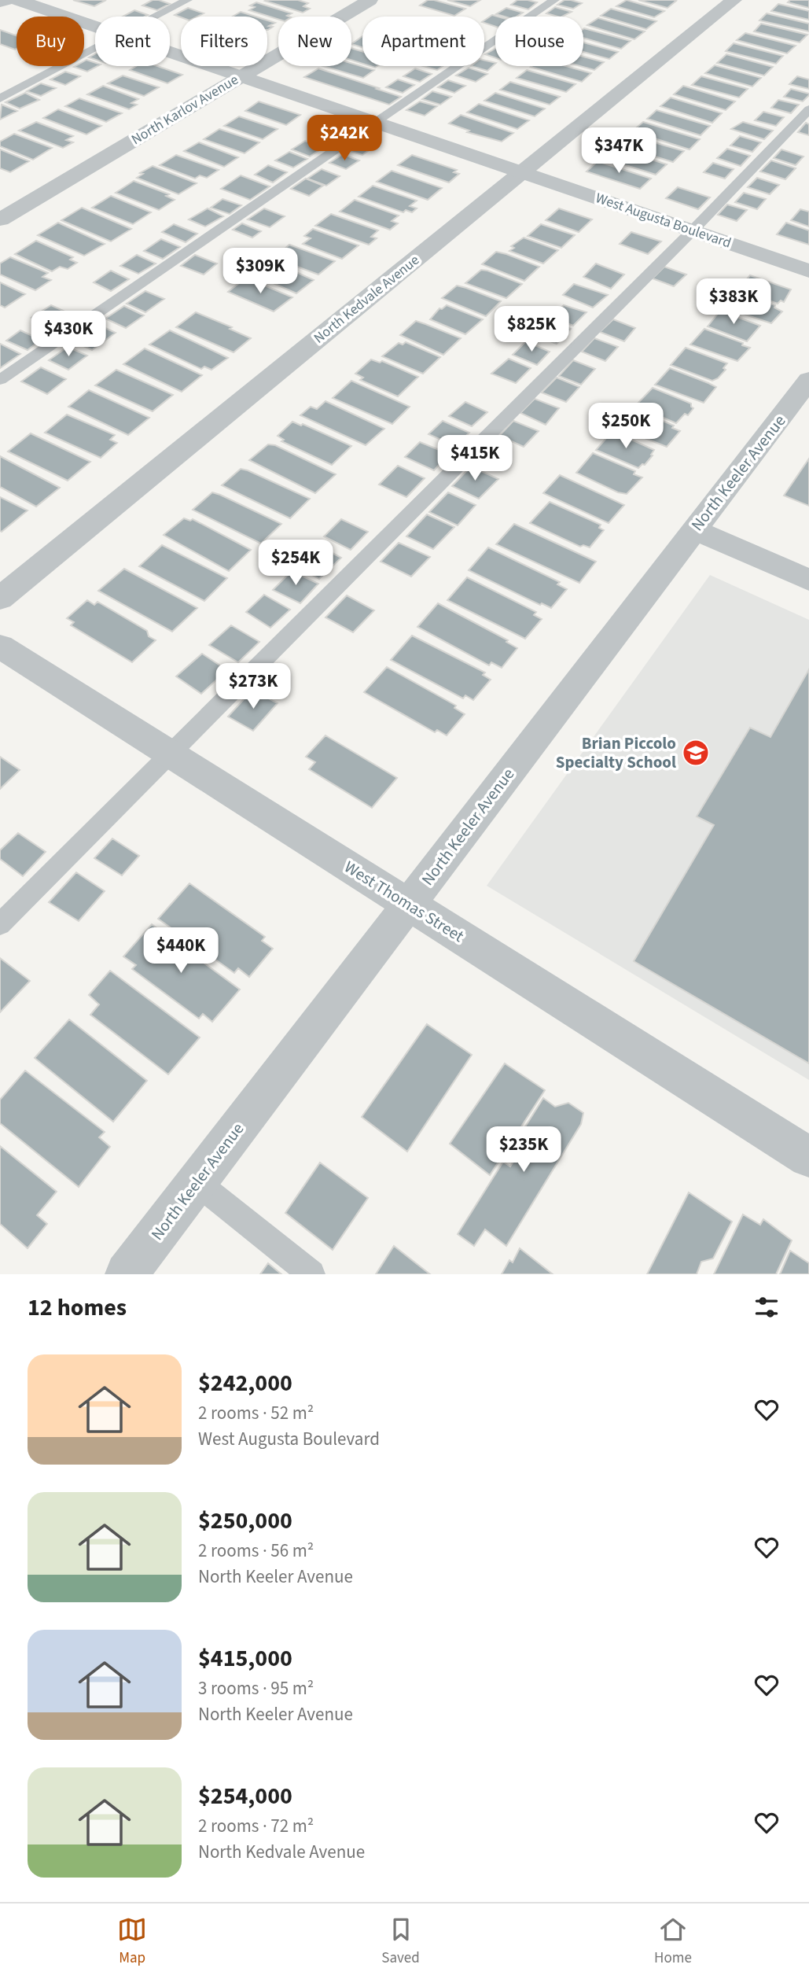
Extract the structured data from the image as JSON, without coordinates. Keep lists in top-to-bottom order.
{
  "streets": {
    "street": [
      "North Karlov Avenue",
      "West Augusta Boulevard",
      "North Kedvale Avenue",
      "North Keeler Avenue",
      "West Thomas Street"
    ]
  },
  "crossings": [
    ["North Karlov Avenue", "West Augusta Boulevard"],
    ["West Augusta Boulevard", "North Kedvale Avenue"],
    ["North Keeler Avenue", "West Thomas Street"]
  ],
  "places": {
    "school or university": ["Brian Piccolo Specialty School"]
  },
  "page": {
    "chip": [
      "Buy",
      "Rent",
      "Filters",
      "New",
      "Apartment",
      "House"
    ],
    "price": [
      "$242K",
      "$347K",
      "$309K",
      "$383K",
      "$825K",
      "$430K",
      "$250K",
      "$415K",
      "$254K",
      "$273K",
      "$440K",
      "$235K"
    ],
    "heading": "12 homes",
    "list": [
      {
        "name": "$242,000",
        "note": "2 rooms · 52 m² · West Augusta Boulevard"
      },
      {
        "name": "$250,000",
        "note": "2 rooms · 56 m² · North Keeler Avenue"
      },
      {
        "name": "$415,000",
        "note": "3 rooms · 95 m² · North Keeler Avenue"
      },
      {
        "name": "$254,000",
        "note": "2 rooms · 72 m² · North Kedvale Avenue"
      }
    ],
    "tabs": ["Map", "Saved", "Home"]
  }
}
